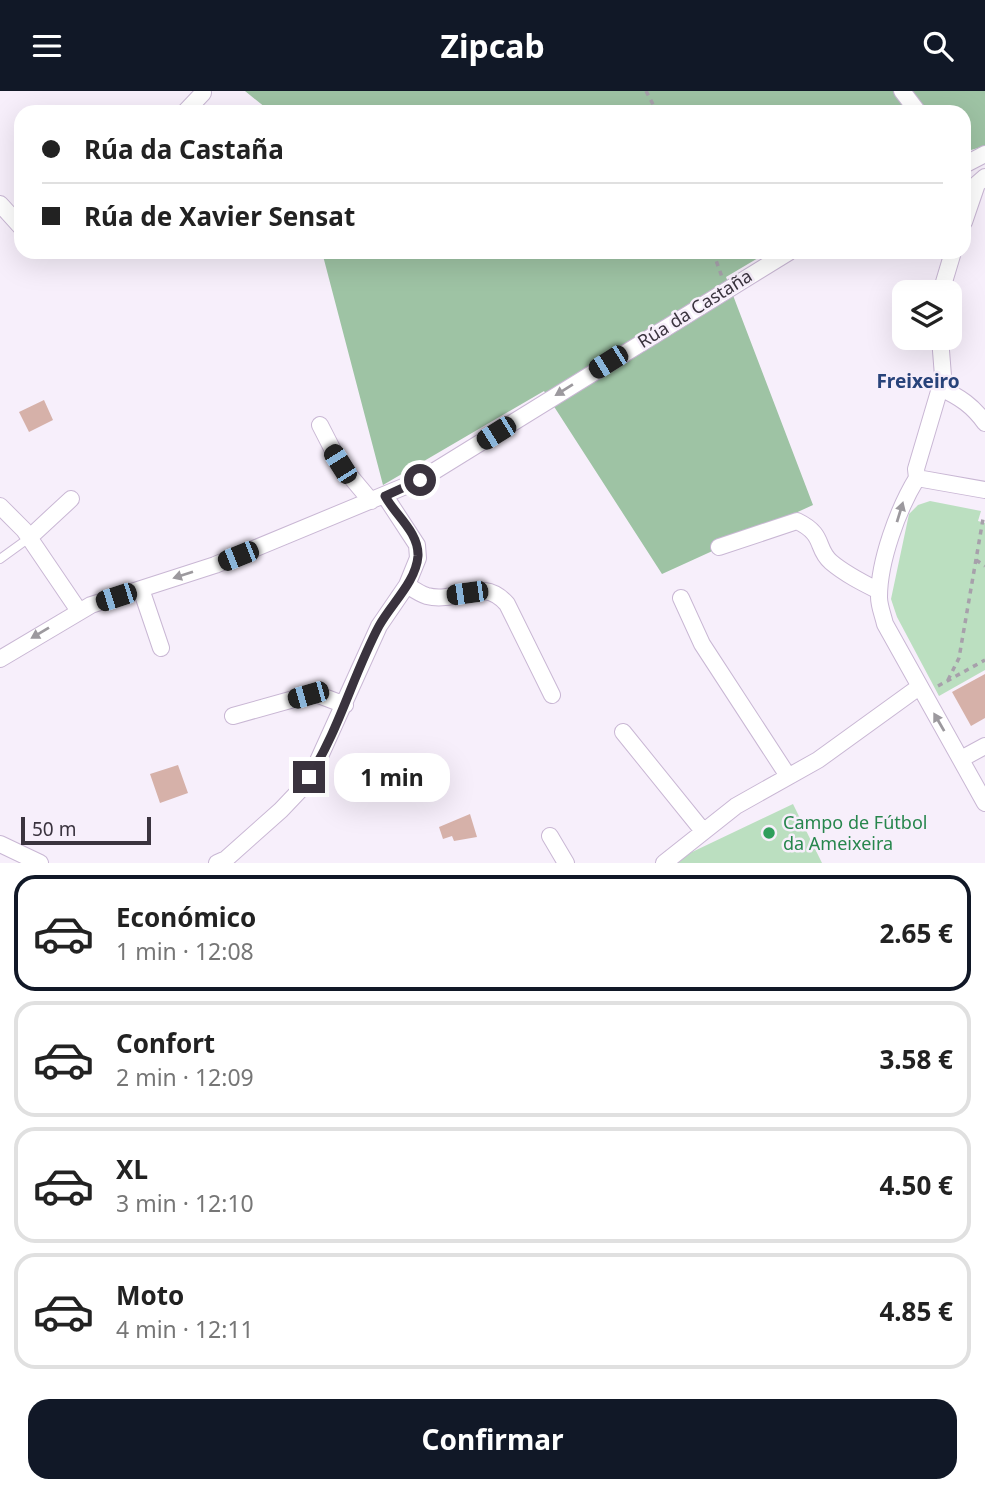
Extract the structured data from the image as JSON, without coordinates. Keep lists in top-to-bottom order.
{
  "streets": {
    "street": ["Rúa da Castaña"]
  },
  "one_way": ["Rúa da Castaña"],
  "districts": ["Freixeiro"],
  "places": ["Campo de Fútbol da Ameixeira"],
  "scale_bar": "50 m",
  "page": {
    "header": "Zipcab",
    "banner": ["Rúa da Castaña", "Rúa de Xavier Sensat"],
    "bubble": "1 min",
    "scale": "50 m",
    "list": [
      {
        "name": "Económico",
        "note": "1 min · 12:08",
        "value": "2.65 €"
      },
      {
        "name": "Confort",
        "note": "2 min · 12:09",
        "value": "3.58 €"
      },
      {
        "name": "XL",
        "note": "3 min · 12:10",
        "value": "4.50 €"
      },
      {
        "name": "Moto",
        "note": "4 min · 12:11",
        "value": "4.85 €"
      }
    ],
    "buttons": "Confirmar"
  }
}
